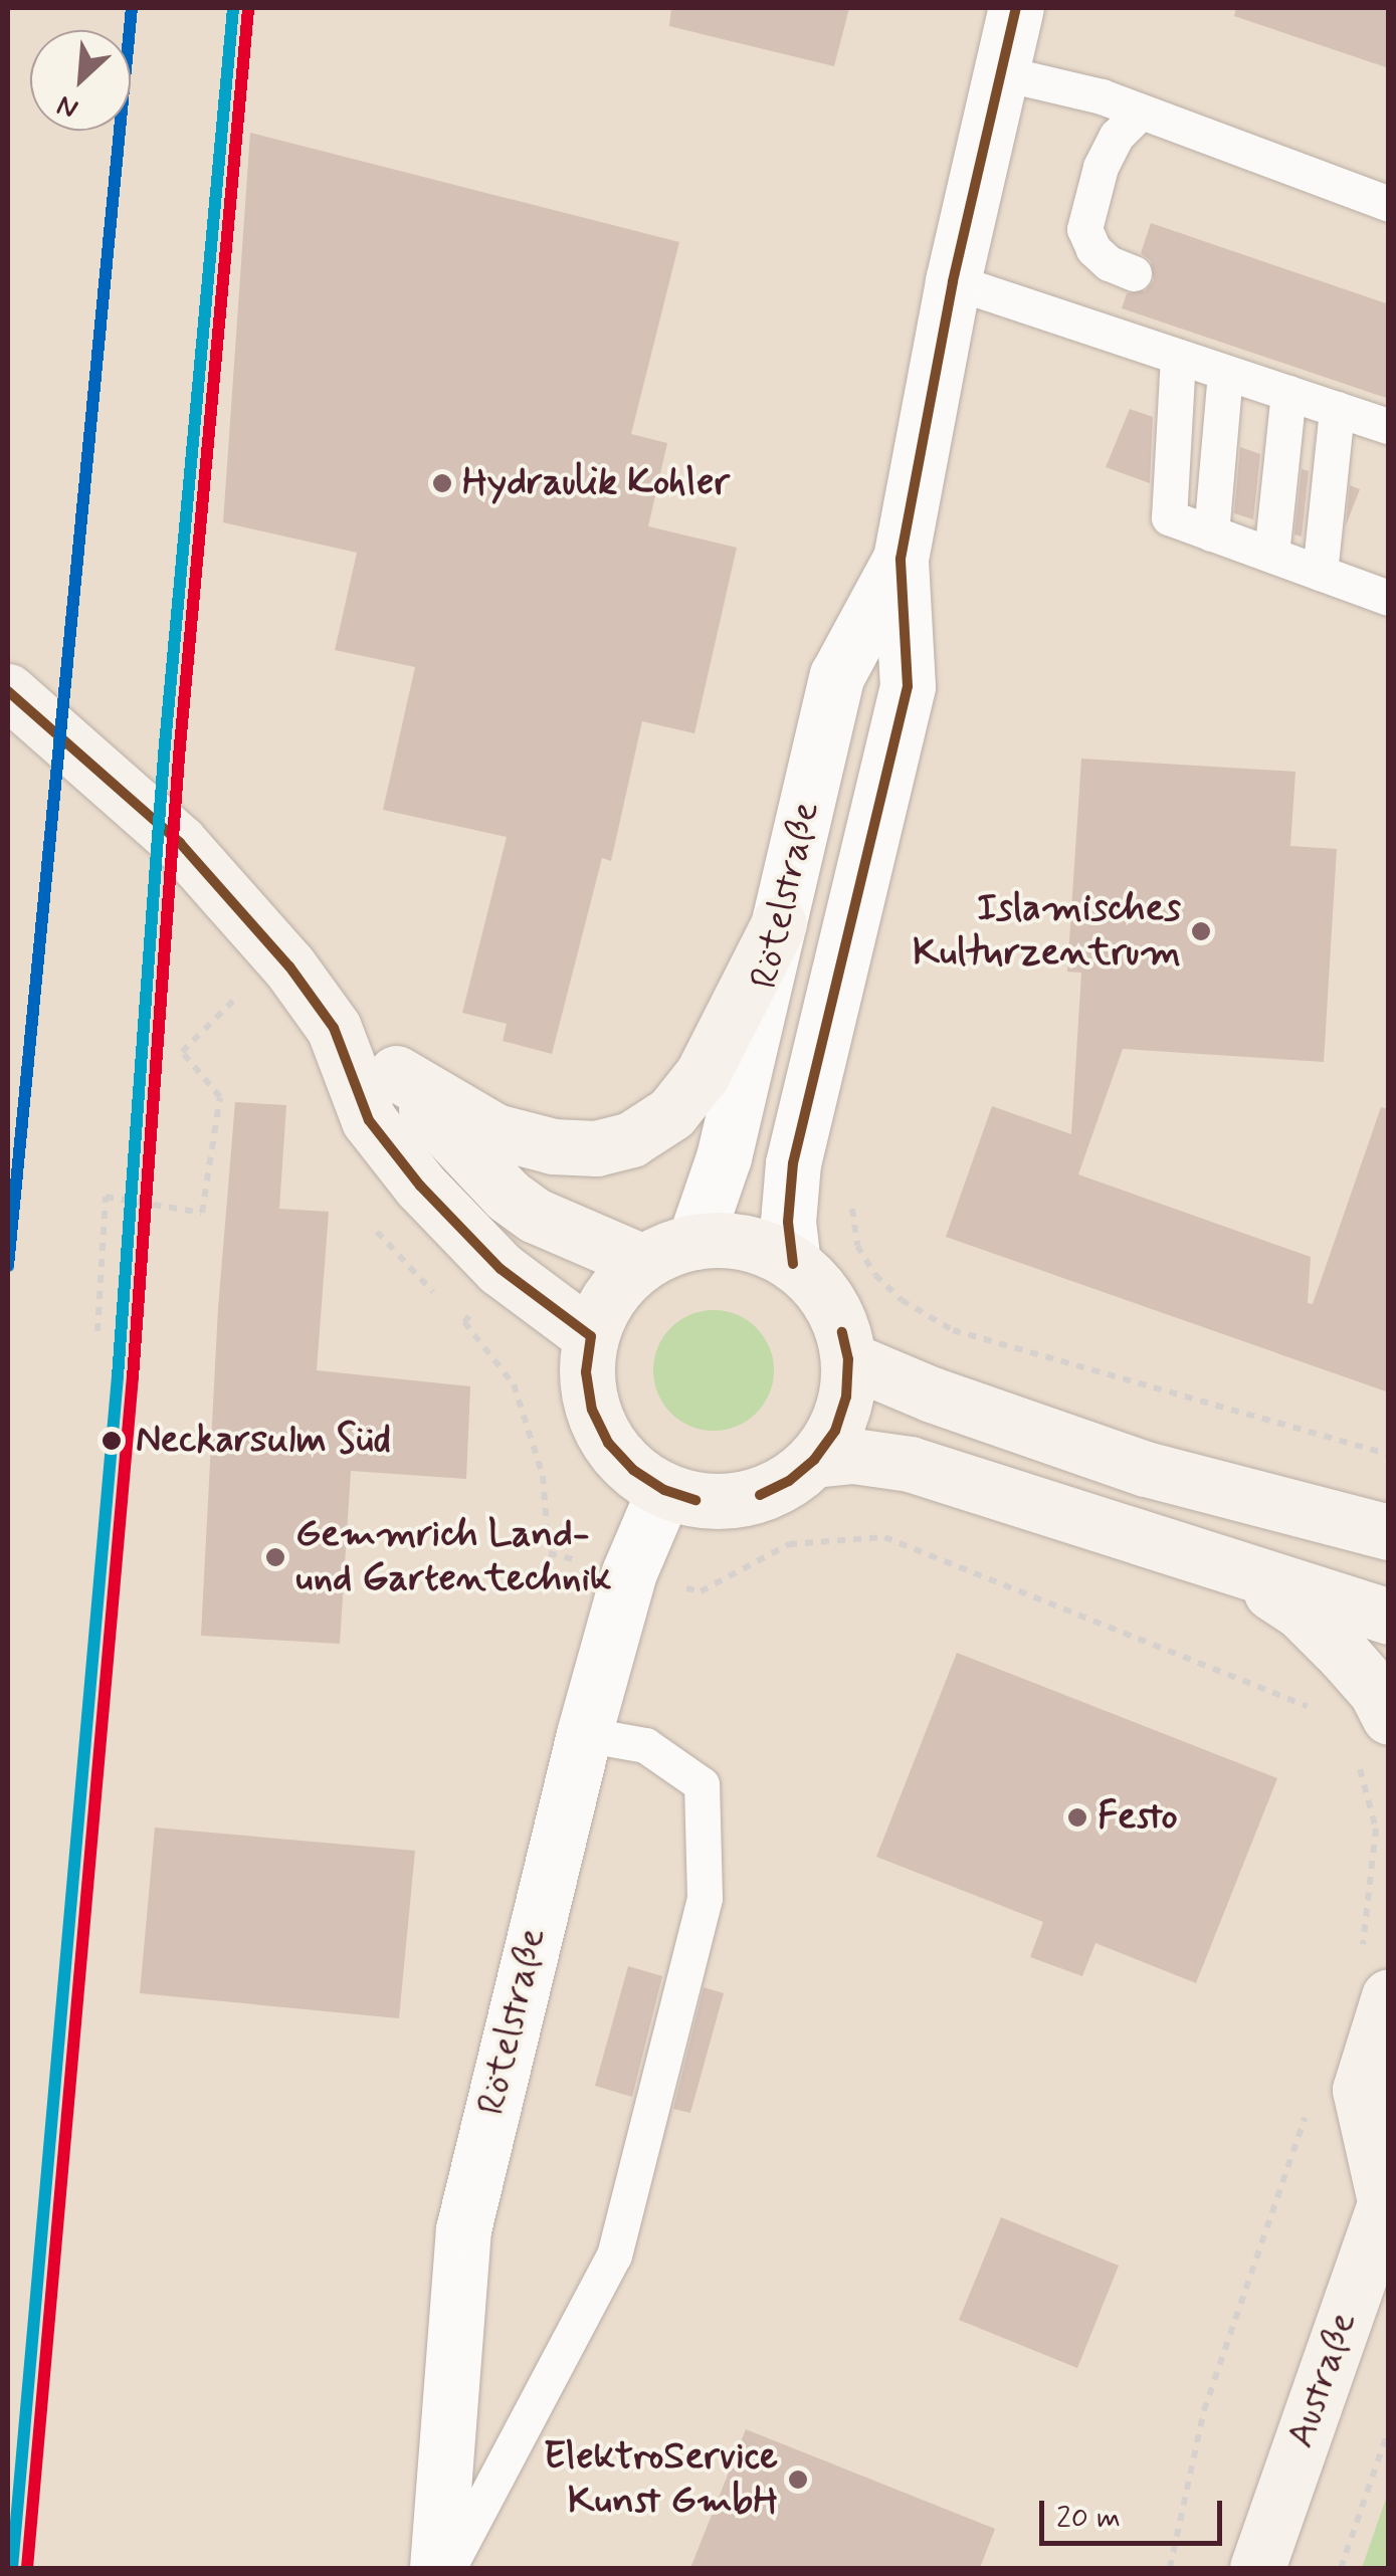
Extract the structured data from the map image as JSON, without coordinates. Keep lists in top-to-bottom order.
{
  "streets": {
    "main road": ["Austraße"],
    "street": ["Rötelstraße"]
  },
  "places": [
    "Hydraulik Kohler",
    "Islamisches Kulturzentrum",
    "Neckarsulm Süd",
    "Gemmrich Land- und Gartentechnik",
    "Festo",
    "ElektroService Kunst GmbH"
  ],
  "scale_bar": "20 m",
  "north": "bottom left"
}
